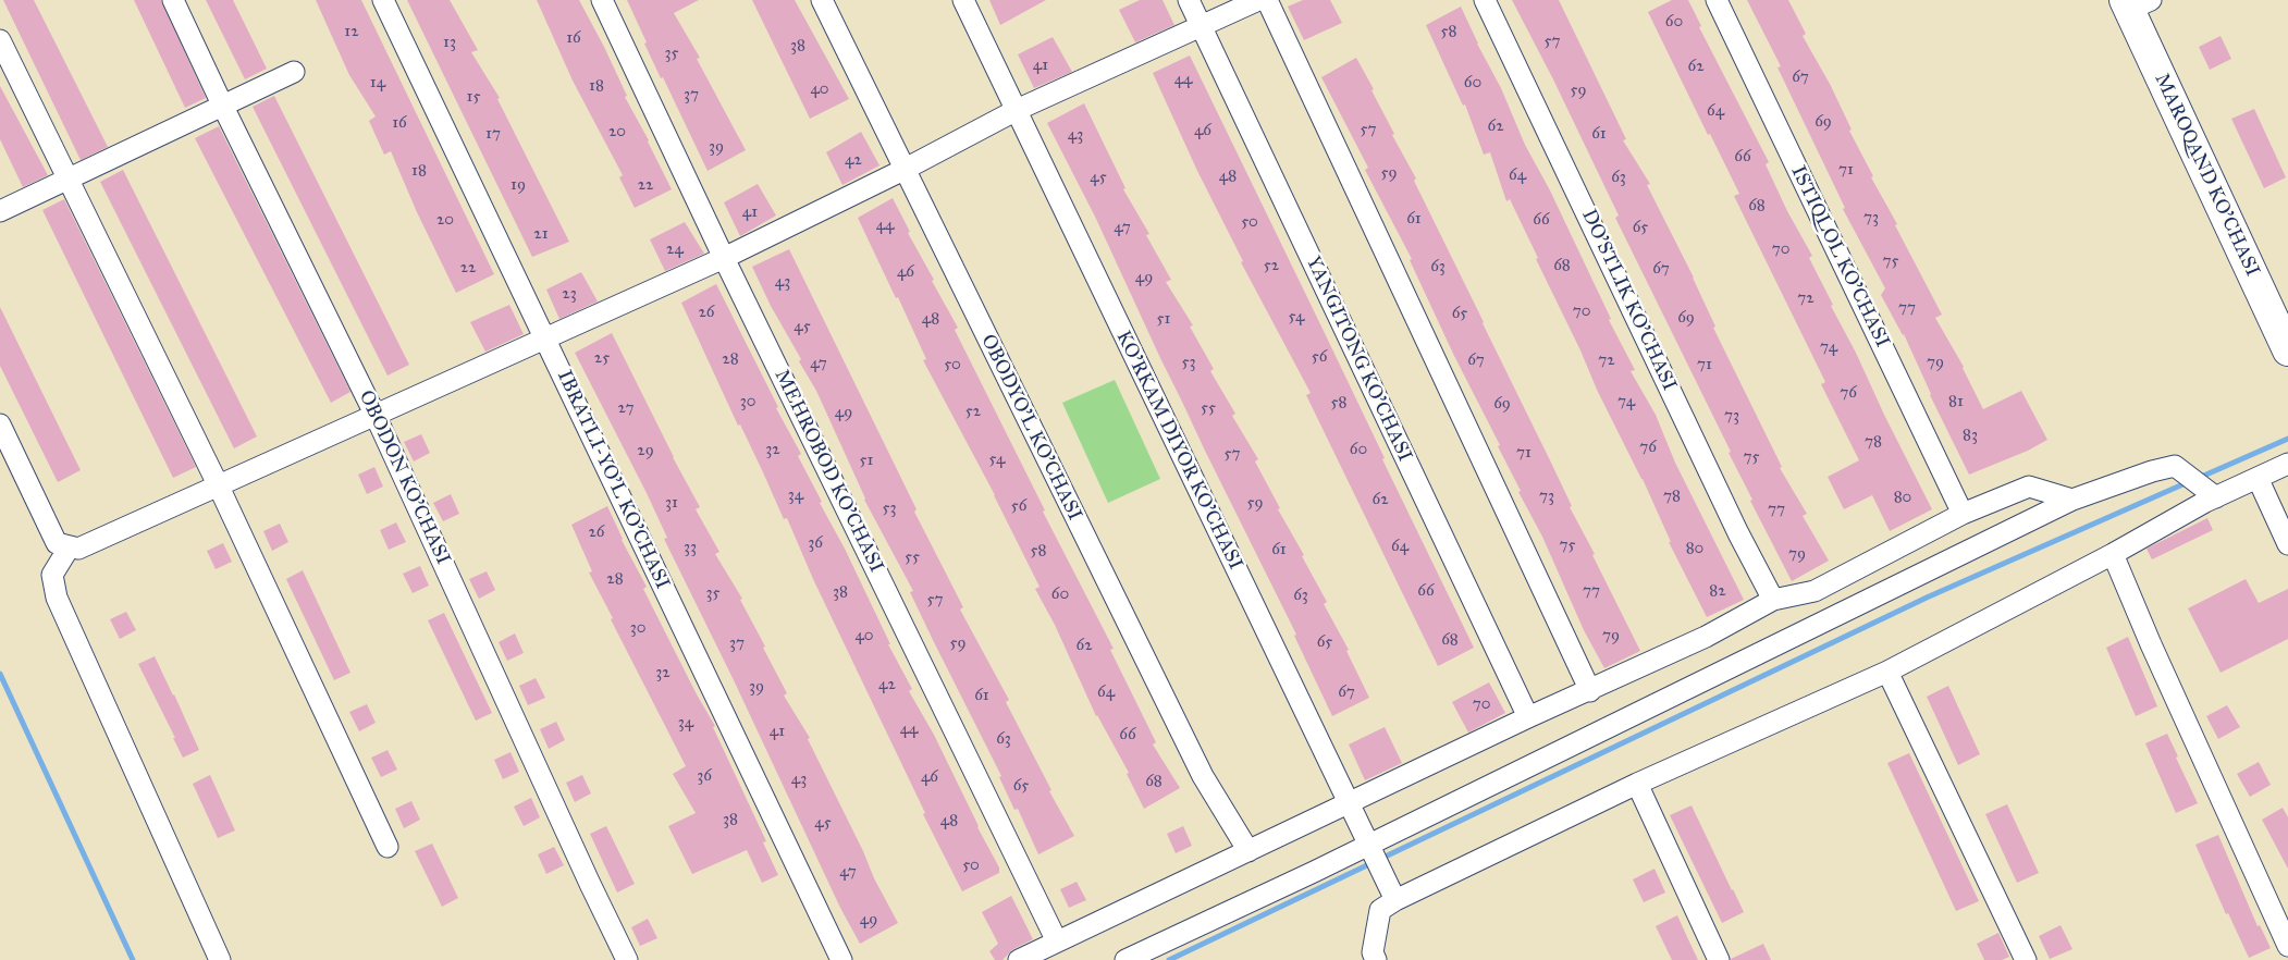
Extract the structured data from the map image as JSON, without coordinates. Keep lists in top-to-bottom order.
{
  "streets": {
    "street": [
      "MAROQAND KO'CHASI",
      "ISTIQLOL KO'CHASI",
      "DO'STLIK KO'CHASI",
      "YANGITONG KO'CHASI",
      "OBODYO'L KO'CHASI",
      "KO'RKAM DIYOR KO'CHASI",
      "MEHROBOD KO'CHASI",
      "OBODON KO'CHASI",
      "IBRATLI-YO'L KO'CHASI"
    ]
  },
  "house_numbers": [
    "60",
    "12",
    "58",
    "16",
    "57",
    "13",
    "38",
    "35",
    "41",
    "62",
    "67",
    "44",
    "14",
    "60",
    "18",
    "40",
    "59",
    "37",
    "15",
    "64",
    "69",
    "16",
    "62",
    "57",
    "46",
    "20",
    "17",
    "61",
    "43",
    "39",
    "66",
    "42",
    "71",
    "18",
    "59",
    "64",
    "48",
    "45",
    "63",
    "19",
    "22",
    "68",
    "41",
    "73",
    "61",
    "20",
    "66",
    "50",
    "44",
    "47",
    "65",
    "21",
    "24",
    "70",
    "75",
    "52",
    "68",
    "63",
    "22",
    "67",
    "46",
    "49",
    "43",
    "23",
    "72",
    "77",
    "70",
    "26",
    "65",
    "54",
    "69",
    "48",
    "51",
    "45",
    "74",
    "56",
    "25",
    "28",
    "67",
    "72",
    "53",
    "79",
    "47",
    "50",
    "71",
    "76",
    "30",
    "74",
    "81",
    "58",
    "69",
    "27",
    "55",
    "52",
    "49",
    "73",
    "83",
    "78",
    "76",
    "32",
    "60",
    "29",
    "71",
    "57",
    "75",
    "54",
    "51",
    "34",
    "73",
    "78",
    "80",
    "62",
    "31",
    "59",
    "56",
    "53",
    "77",
    "26",
    "36",
    "75",
    "64",
    "33",
    "80",
    "61",
    "58",
    "79",
    "55",
    "28",
    "66",
    "77",
    "82",
    "38",
    "35",
    "60",
    "63",
    "57",
    "30",
    "40",
    "79",
    "68",
    "65",
    "37",
    "59",
    "62",
    "32",
    "42",
    "39",
    "64",
    "67",
    "61",
    "70",
    "34",
    "44",
    "41",
    "66",
    "63",
    "36",
    "46",
    "43",
    "68",
    "65",
    "38",
    "48",
    "45",
    "50",
    "47",
    "49"
  ]
}
